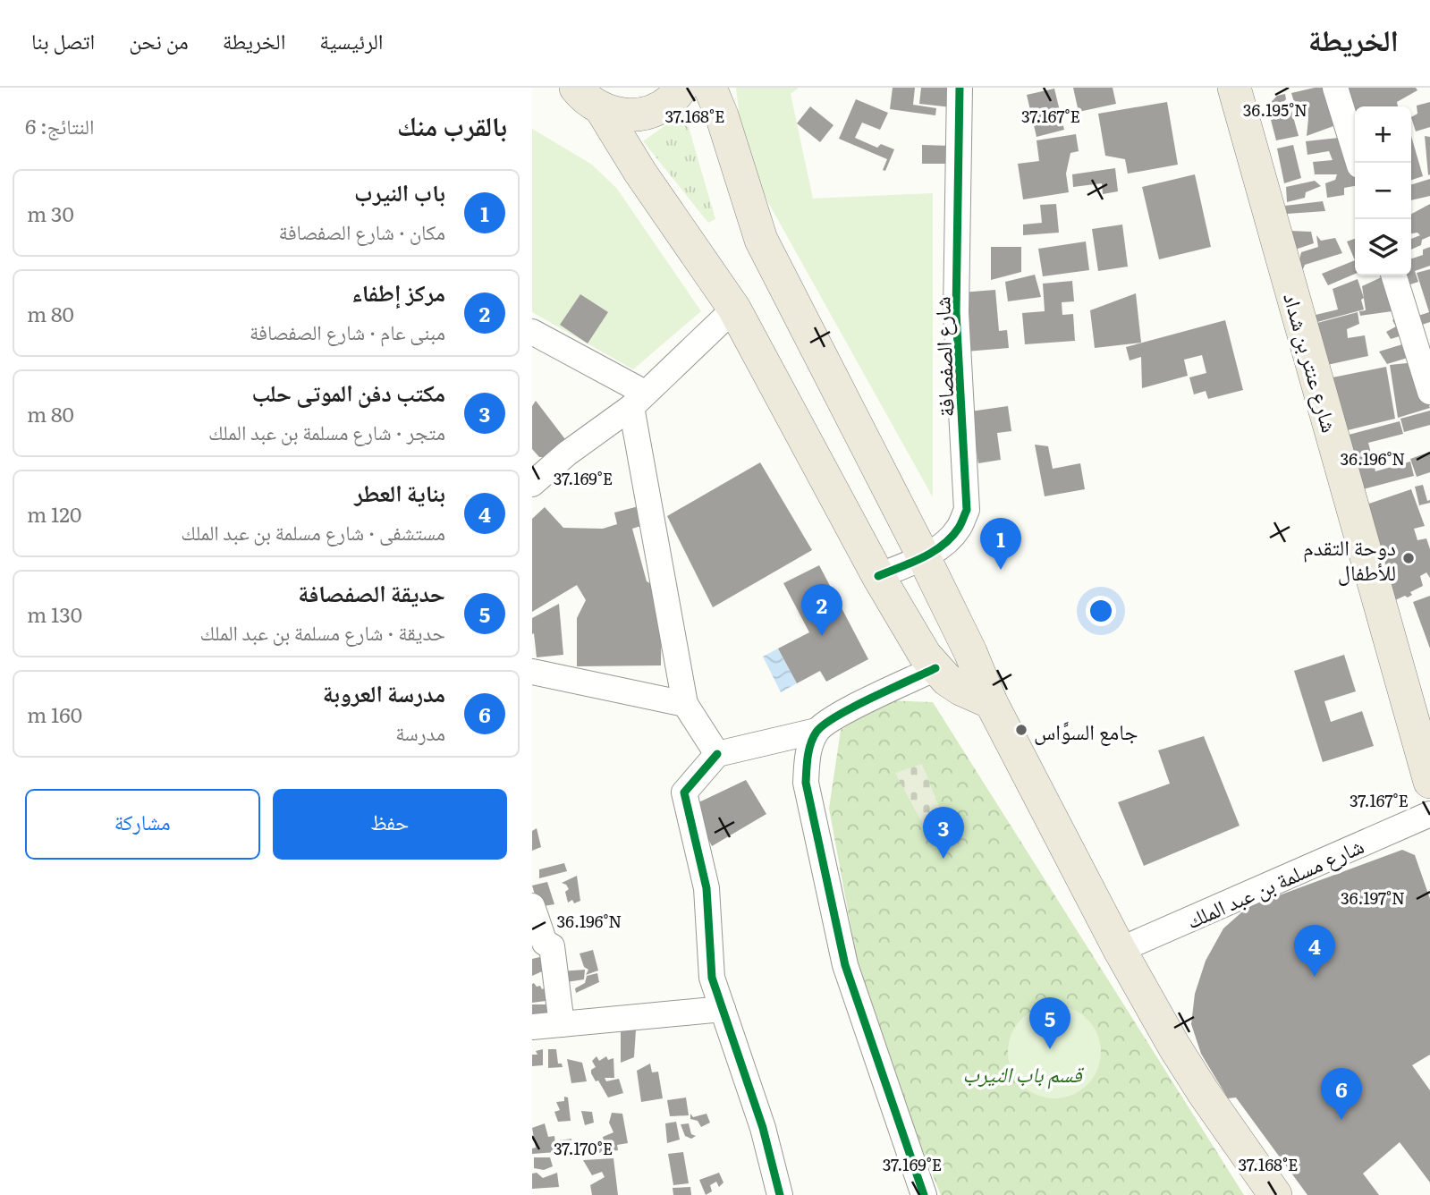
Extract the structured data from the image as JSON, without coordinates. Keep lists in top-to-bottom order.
{
  "streets": {
    "main road": ["شارع عنتر بن شداد"],
    "street": ["شارع الصفصافة", "شارع مسلمة بن عبد الملك"]
  },
  "parks": ["قسم باب النيرب"],
  "places": ["دوحة التقدم للأطفال", "جامع السوَّاس"],
  "page": {
    "header": "الخريطة",
    "nav": [
      "الرئيسية",
      "الخريطة",
      "من نحن",
      "اتصل بنا"
    ],
    "heading": ["بالقرب منك", "النتائج: 6"],
    "map_buttons": ["+", "−"],
    "list": [
      {
        "mark": "1",
        "name": "باب النيرب",
        "note": "مكان · شارع الصفصافة",
        "value": "30 m"
      },
      {
        "mark": "2",
        "name": "مركز إطفاء",
        "note": "مبنى عام · شارع الصفصافة",
        "value": "80 m"
      },
      {
        "mark": "3",
        "name": "مكتب دفن الموتى حلب",
        "note": "متجر · شارع مسلمة بن عبد الملك",
        "value": "80 m"
      },
      {
        "mark": "4",
        "name": "بناية العطر",
        "note": "مستشفى · شارع مسلمة بن عبد الملك",
        "value": "120 m"
      },
      {
        "mark": "5",
        "name": "حديقة الصفصافة",
        "note": "حديقة · شارع مسلمة بن عبد الملك",
        "value": "130 m"
      },
      {
        "mark": "6",
        "name": "مدرسة العروبة",
        "note": "مدرسة",
        "value": "160 m"
      }
    ],
    "pins": [
      "1",
      "2",
      "3",
      "4",
      "5",
      "6"
    ],
    "buttons": ["حفظ", "مشاركة"]
  },
  "coordinates": [
    "36.195°N",
    "37.168°E",
    "37.167°E",
    "36.196°N",
    "37.169°E",
    "36.197°N",
    "37.170°E"
  ]
}
